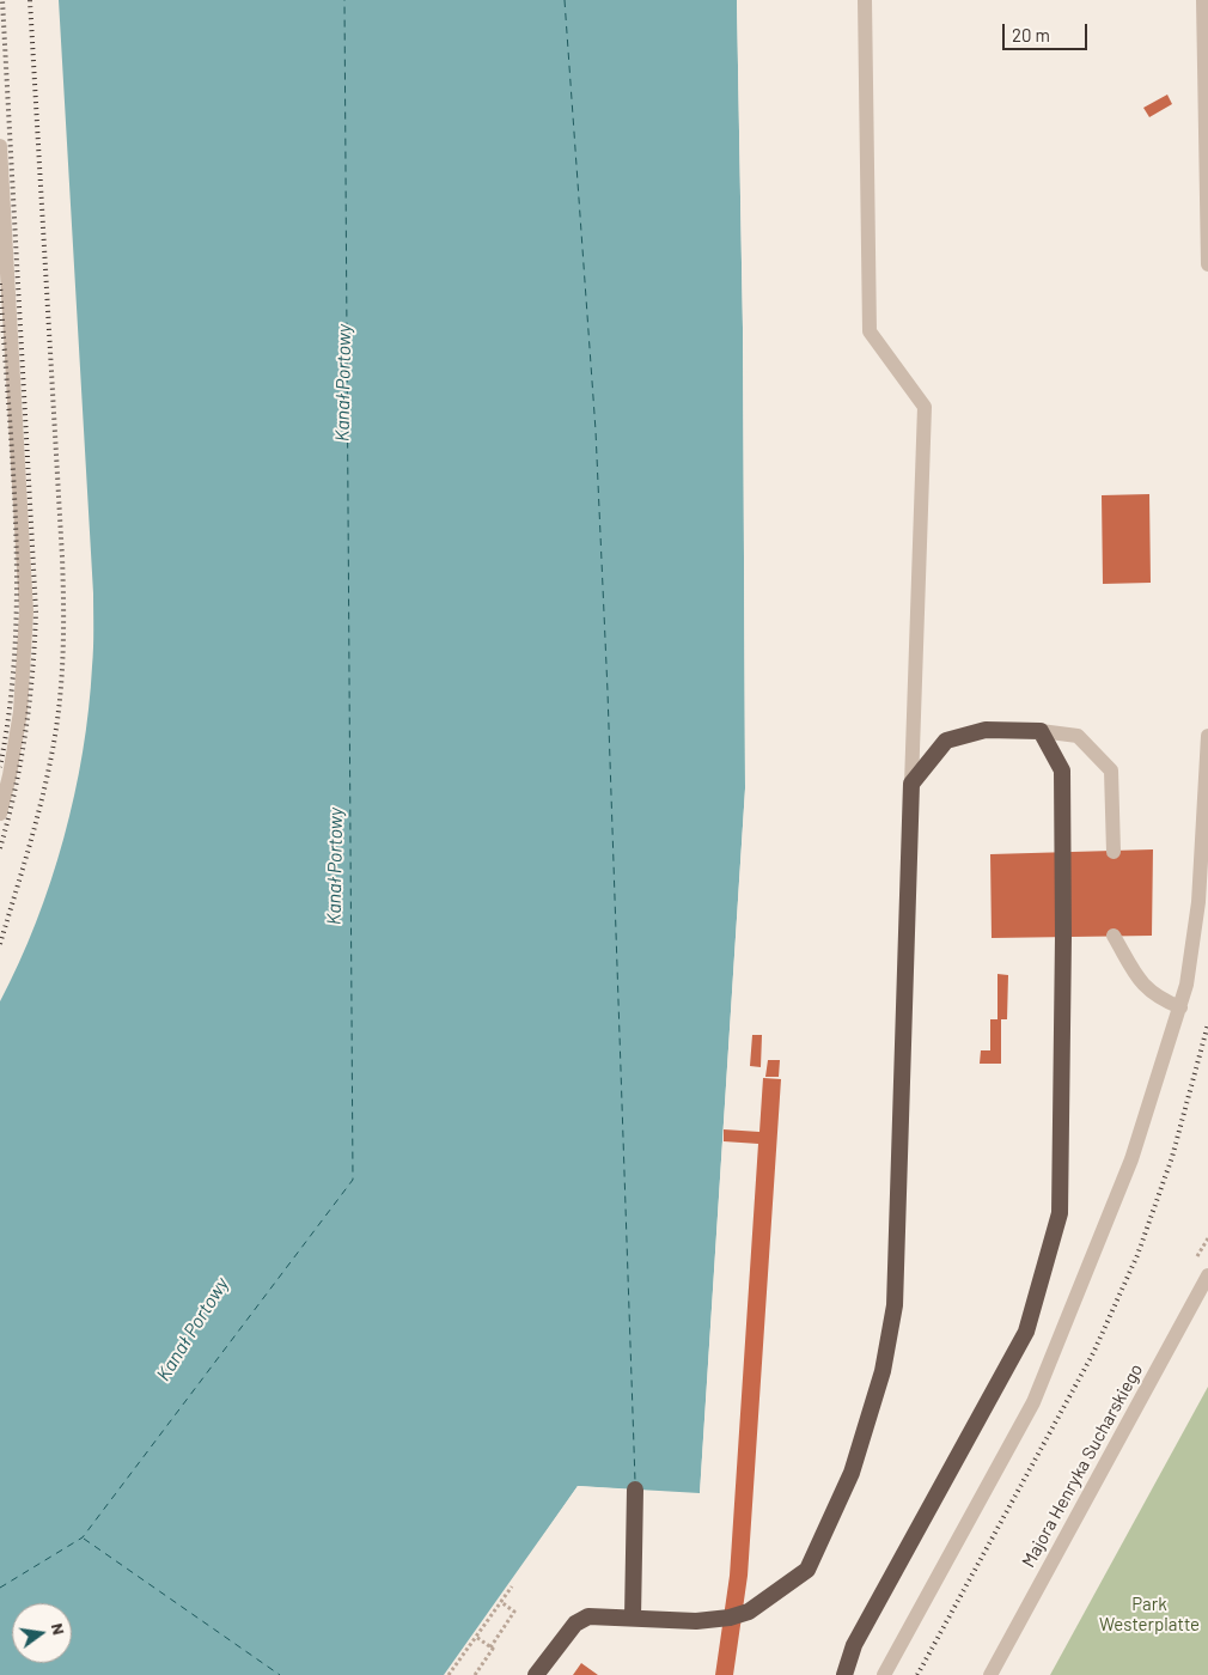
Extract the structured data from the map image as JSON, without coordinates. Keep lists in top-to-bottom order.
{
  "streets": {
    "street": ["Majora Henryka Sucharskiego"]
  },
  "water": ["Kanał Portowy"],
  "parks": ["Park Westerplatte"],
  "scale_bar": "20 m",
  "north": "right"
}
